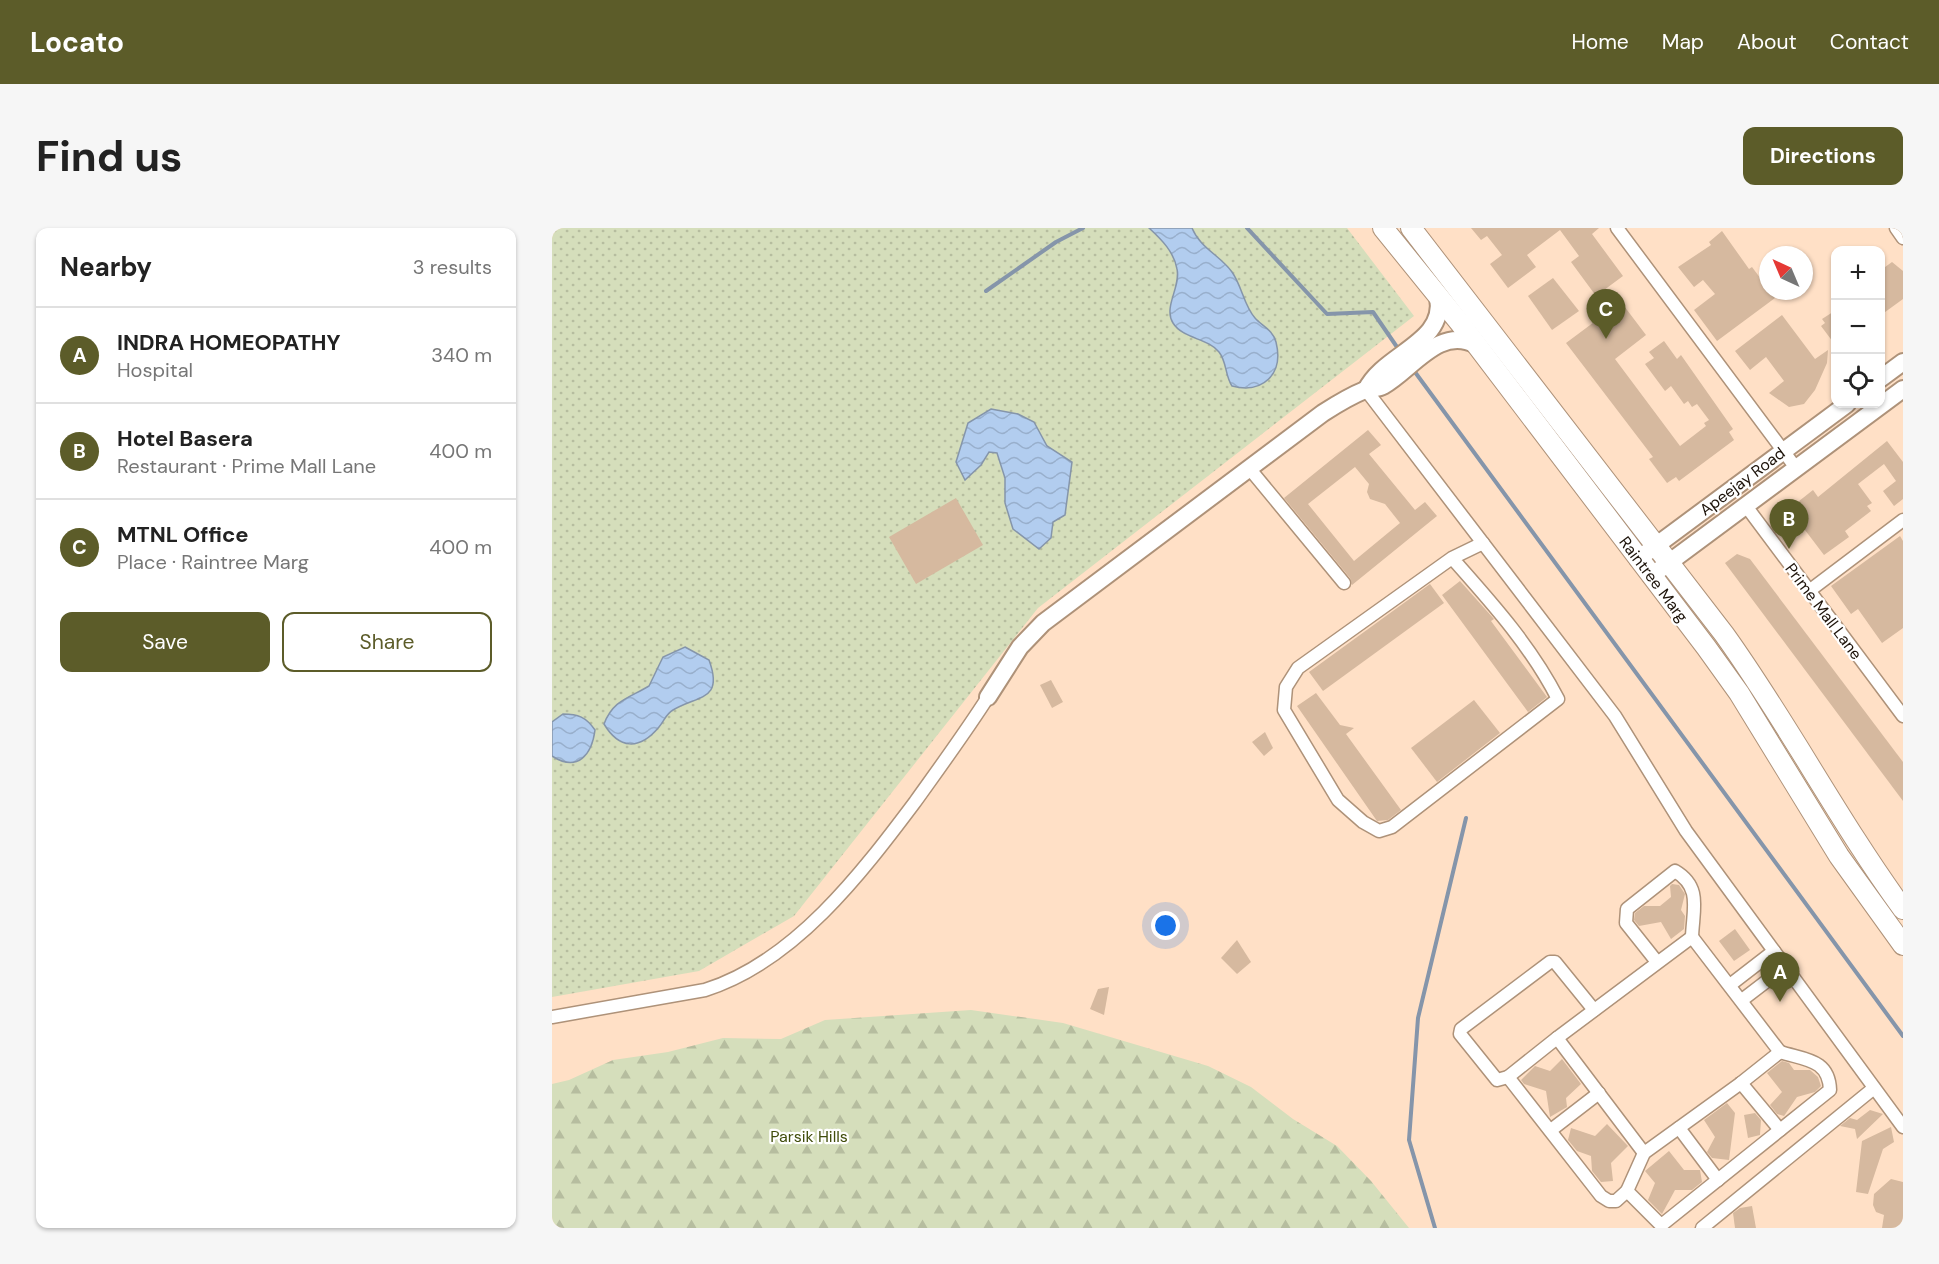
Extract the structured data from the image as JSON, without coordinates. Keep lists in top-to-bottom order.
{
  "streets": {
    "main road": ["Raintree Marg"],
    "street": ["Apeejay Road", "Prime Mall Lane"]
  },
  "crossings": [
    ["Apeejay Road", "Raintree Marg"],
    ["Apeejay Road", "Prime Mall Lane"]
  ],
  "parks": ["Parsik Hills"],
  "north": "top left",
  "page": {
    "header": "Locato",
    "nav": [
      "Home",
      "Map",
      "About",
      "Contact"
    ],
    "buttons": [
      "Directions",
      ["Save", "Share"]
    ],
    "title": "Find us",
    "heading": ["Nearby", "3 results"],
    "map_buttons": ["+", "−"],
    "pins": ["C", "B", "A"],
    "list": [
      {
        "mark": "A",
        "name": "INDRA HOMEOPATHY",
        "note": "Hospital",
        "value": "340 m"
      },
      {
        "mark": "B",
        "name": "Hotel Basera",
        "note": "Restaurant · Prime Mall Lane",
        "value": "400 m"
      },
      {
        "mark": "C",
        "name": "MTNL Office",
        "note": "Place · Raintree Marg",
        "value": "400 m"
      }
    ]
  }
}
